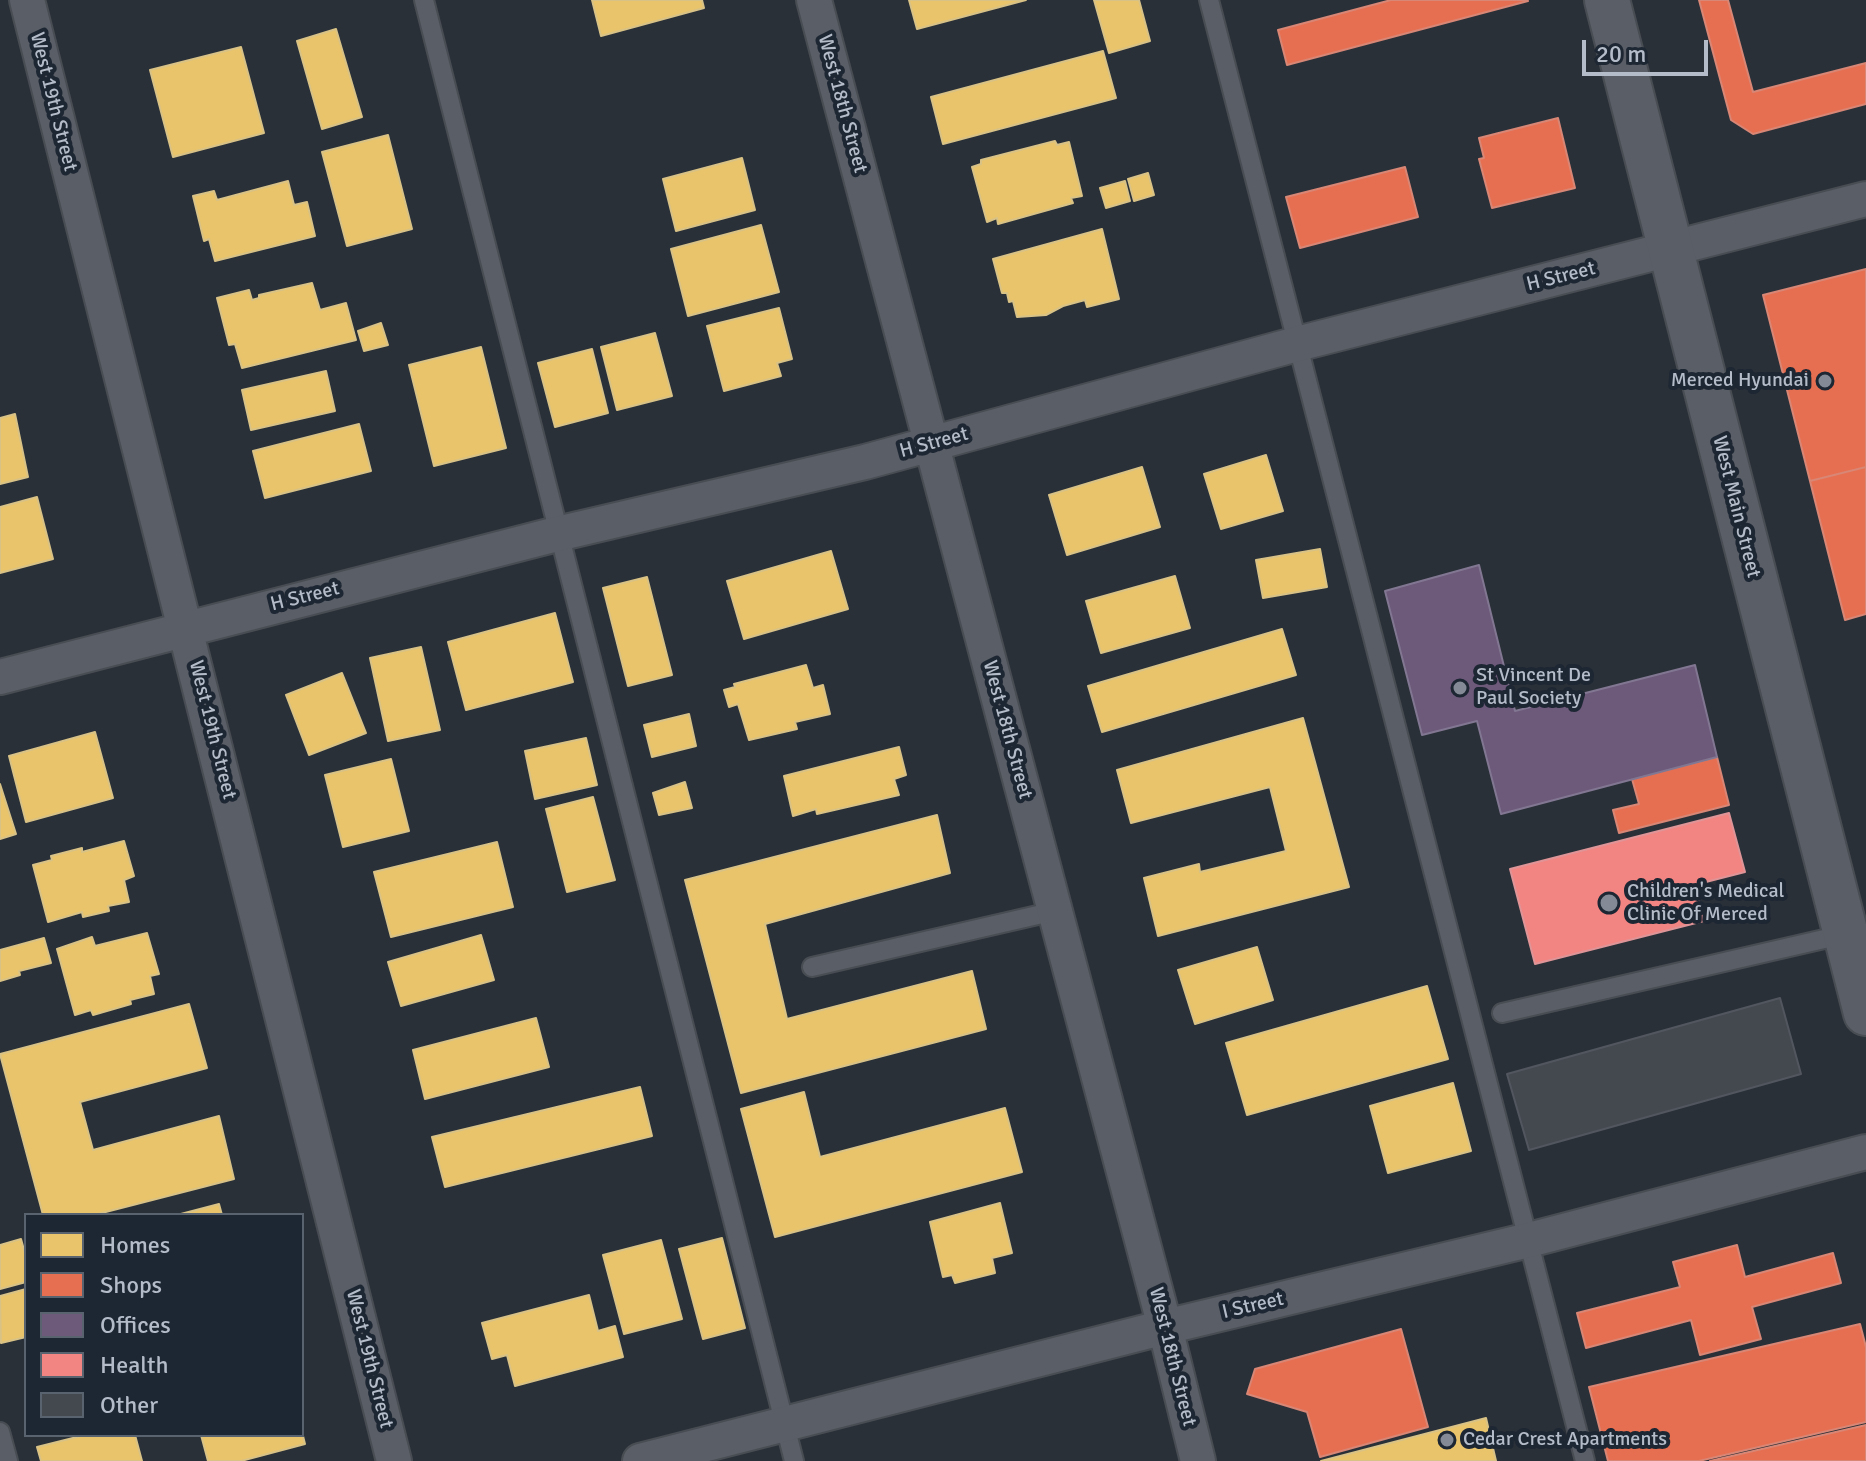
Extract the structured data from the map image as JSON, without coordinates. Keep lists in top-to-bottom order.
{
  "streets": {
    "street": [
      "West 19th Street",
      "West 18th Street",
      "H Street",
      "West Main Street",
      "I Street"
    ]
  },
  "crossings": [
    ["West 19th Street", "H Street"],
    ["West 18th Street", "H Street"],
    ["West 18th Street", "I Street"],
    ["H Street", "West Main Street"]
  ],
  "places": [
    "Merced Hyundai",
    "St Vincent De Paul Society",
    "Children's Medical Clinic Of Merced",
    "Cedar Crest Apartments"
  ],
  "legend": [
    "Homes",
    "Shops",
    "Offices",
    "Health",
    "Other"
  ],
  "scale_bar": "20 m"
}
